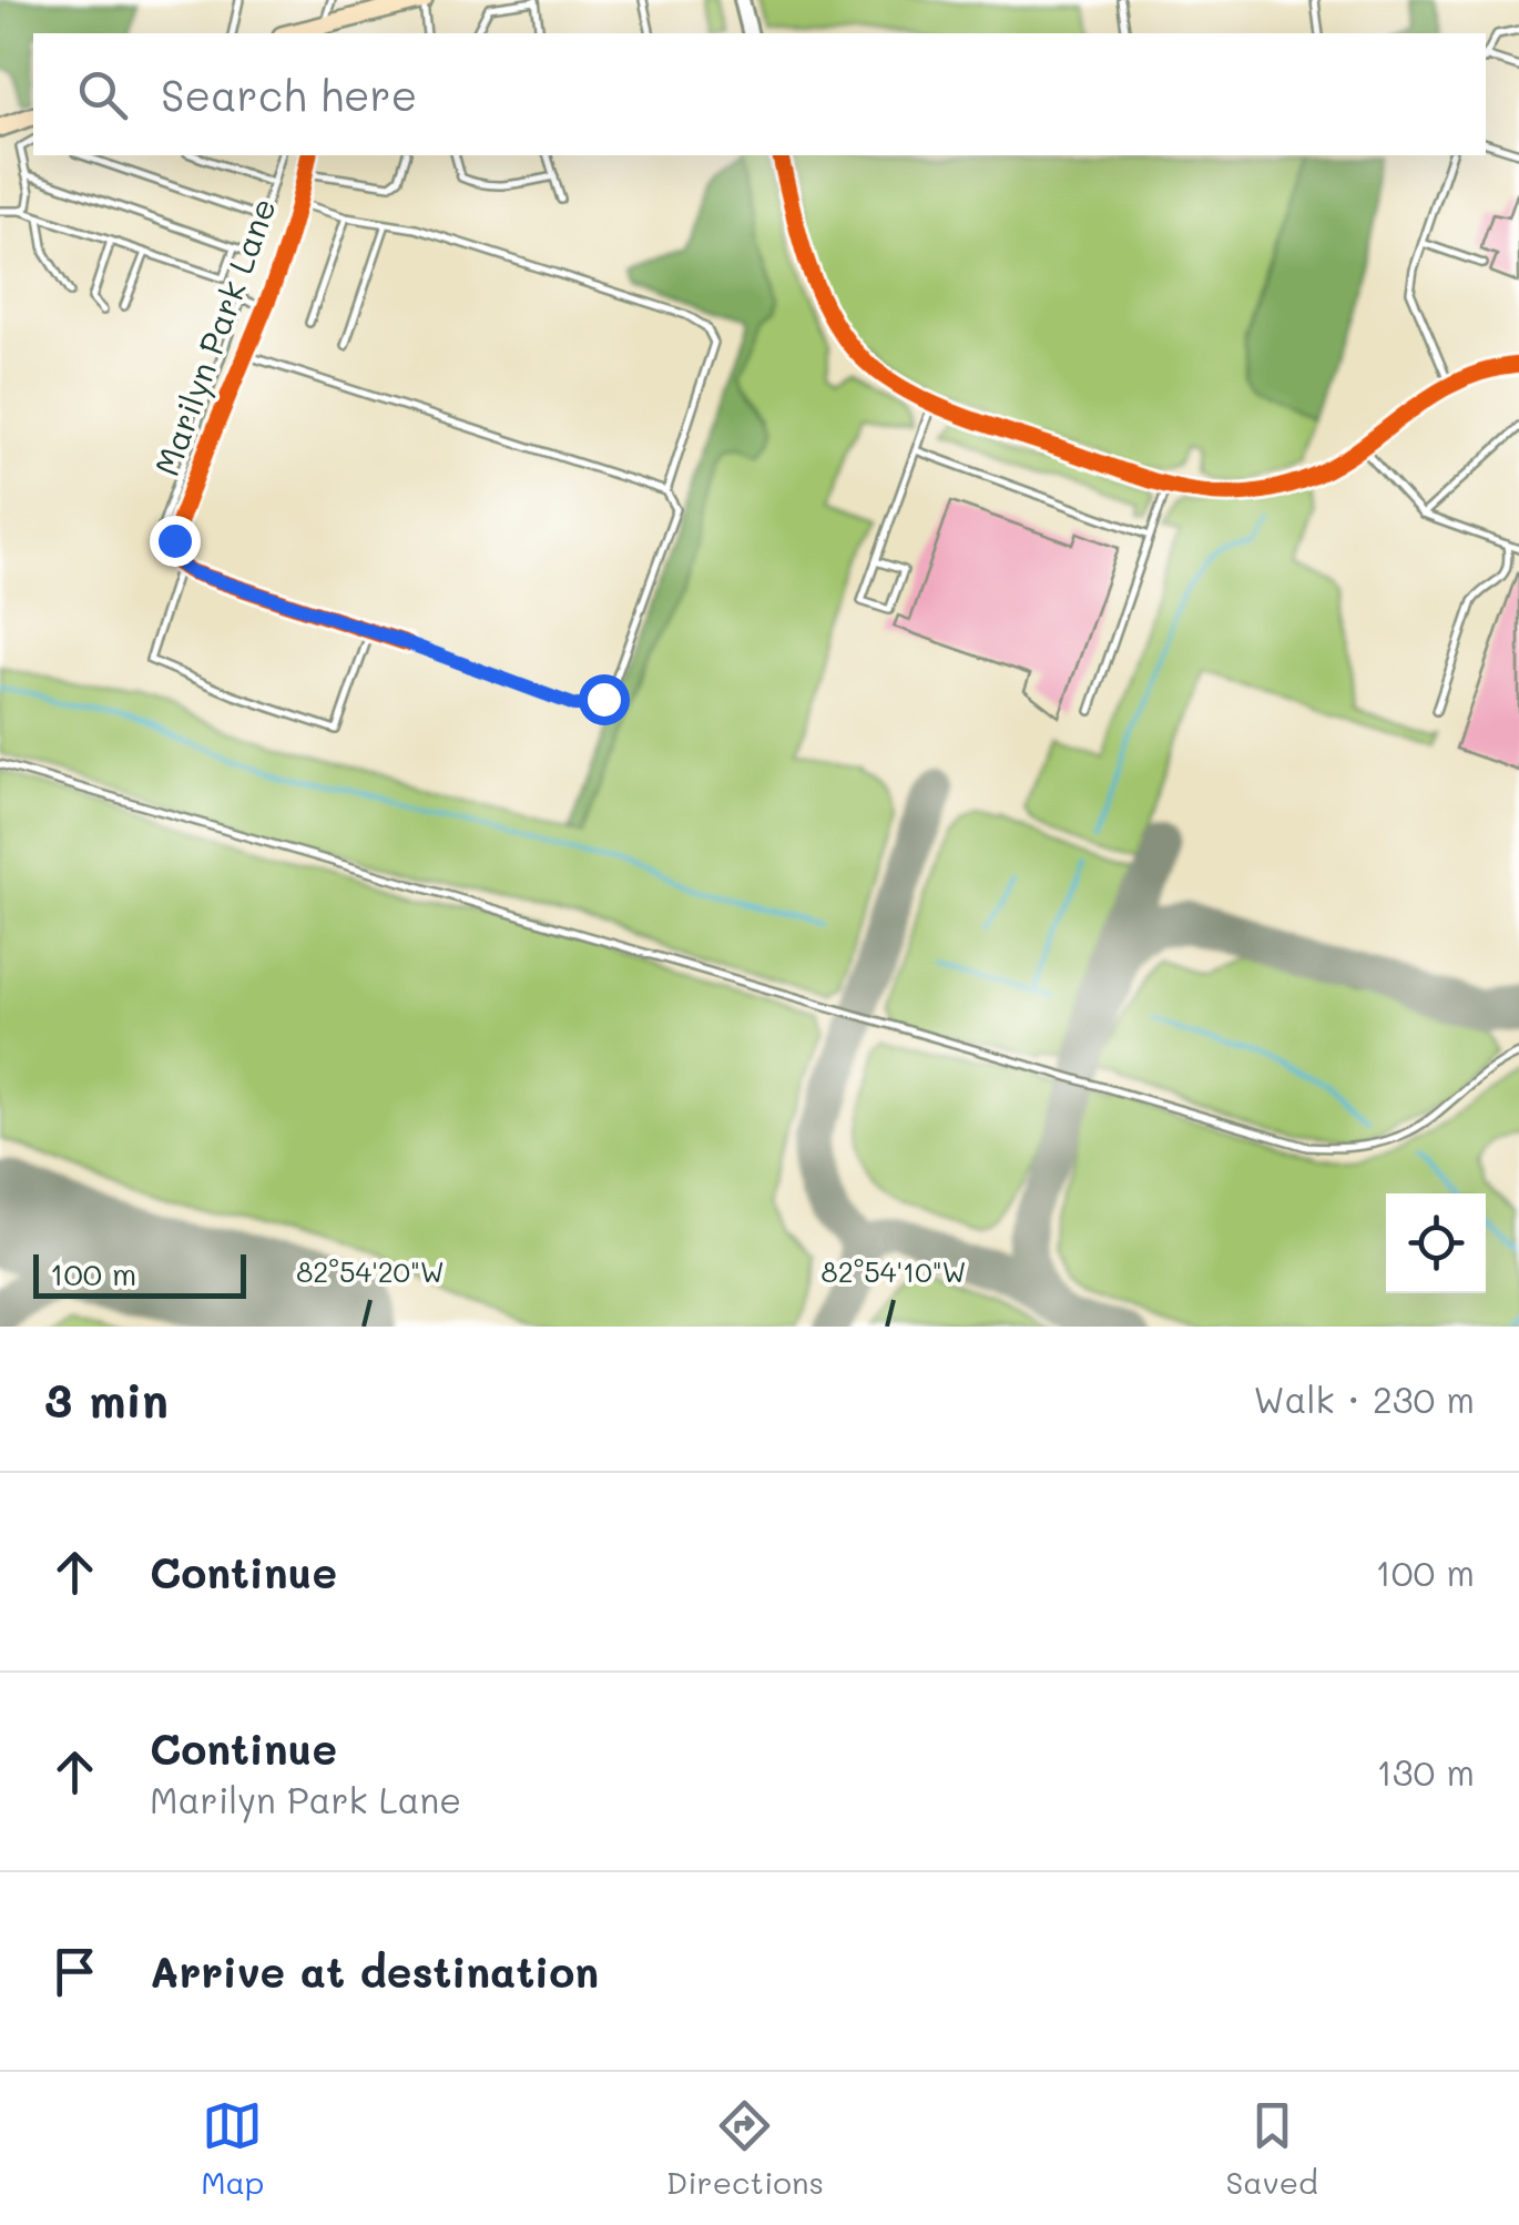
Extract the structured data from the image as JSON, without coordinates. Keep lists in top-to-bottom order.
{
  "streets": {
    "street": ["Marilyn Park Lane"]
  },
  "scale_bar": "100 m",
  "page": {
    "search": "Search here",
    "scale": "100 m",
    "heading": ["3 min", "Walk · 230 m"],
    "list": [
      ["Continue", "100 m"],
      ["Continue", "Marilyn Park Lane", "130 m"],
      "Arrive at destination"
    ],
    "nav": ["Map", "Directions", "Saved"]
  },
  "coordinates": ["82°54'20\"W", "82°54'10\"W"]
}
